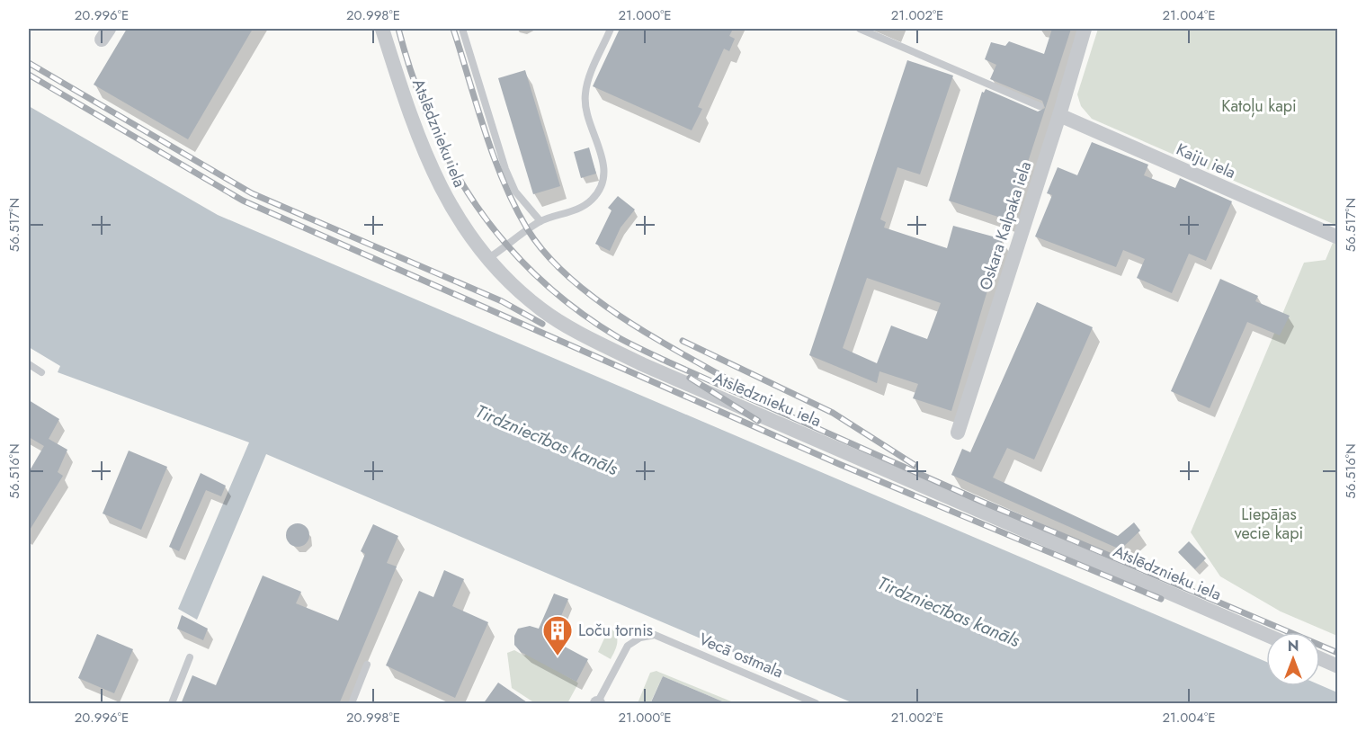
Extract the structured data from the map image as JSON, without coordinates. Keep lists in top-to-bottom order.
{
  "streets": {
    "street": ["Atslēdznieku iela", "Kaiju iela", "Oskara Kalpaka iela"],
    "lane": ["Vecā ostmala"]
  },
  "crossings": [
    ["Kaiju iela", "Oskara Kalpaka iela"]
  ],
  "water": ["Tirdzniecības kanāls"],
  "parks": ["Katoļu kapi", "Liepājas vecie kapi"],
  "places": {
    "building": ["Loču tornis"]
  },
  "north": "top",
  "coordinates": [
    "20.996°E",
    "20.998°E",
    "21.000°E",
    "21.002°E",
    "21.004°E",
    "56.517°N",
    "56.516°N"
  ]
}
